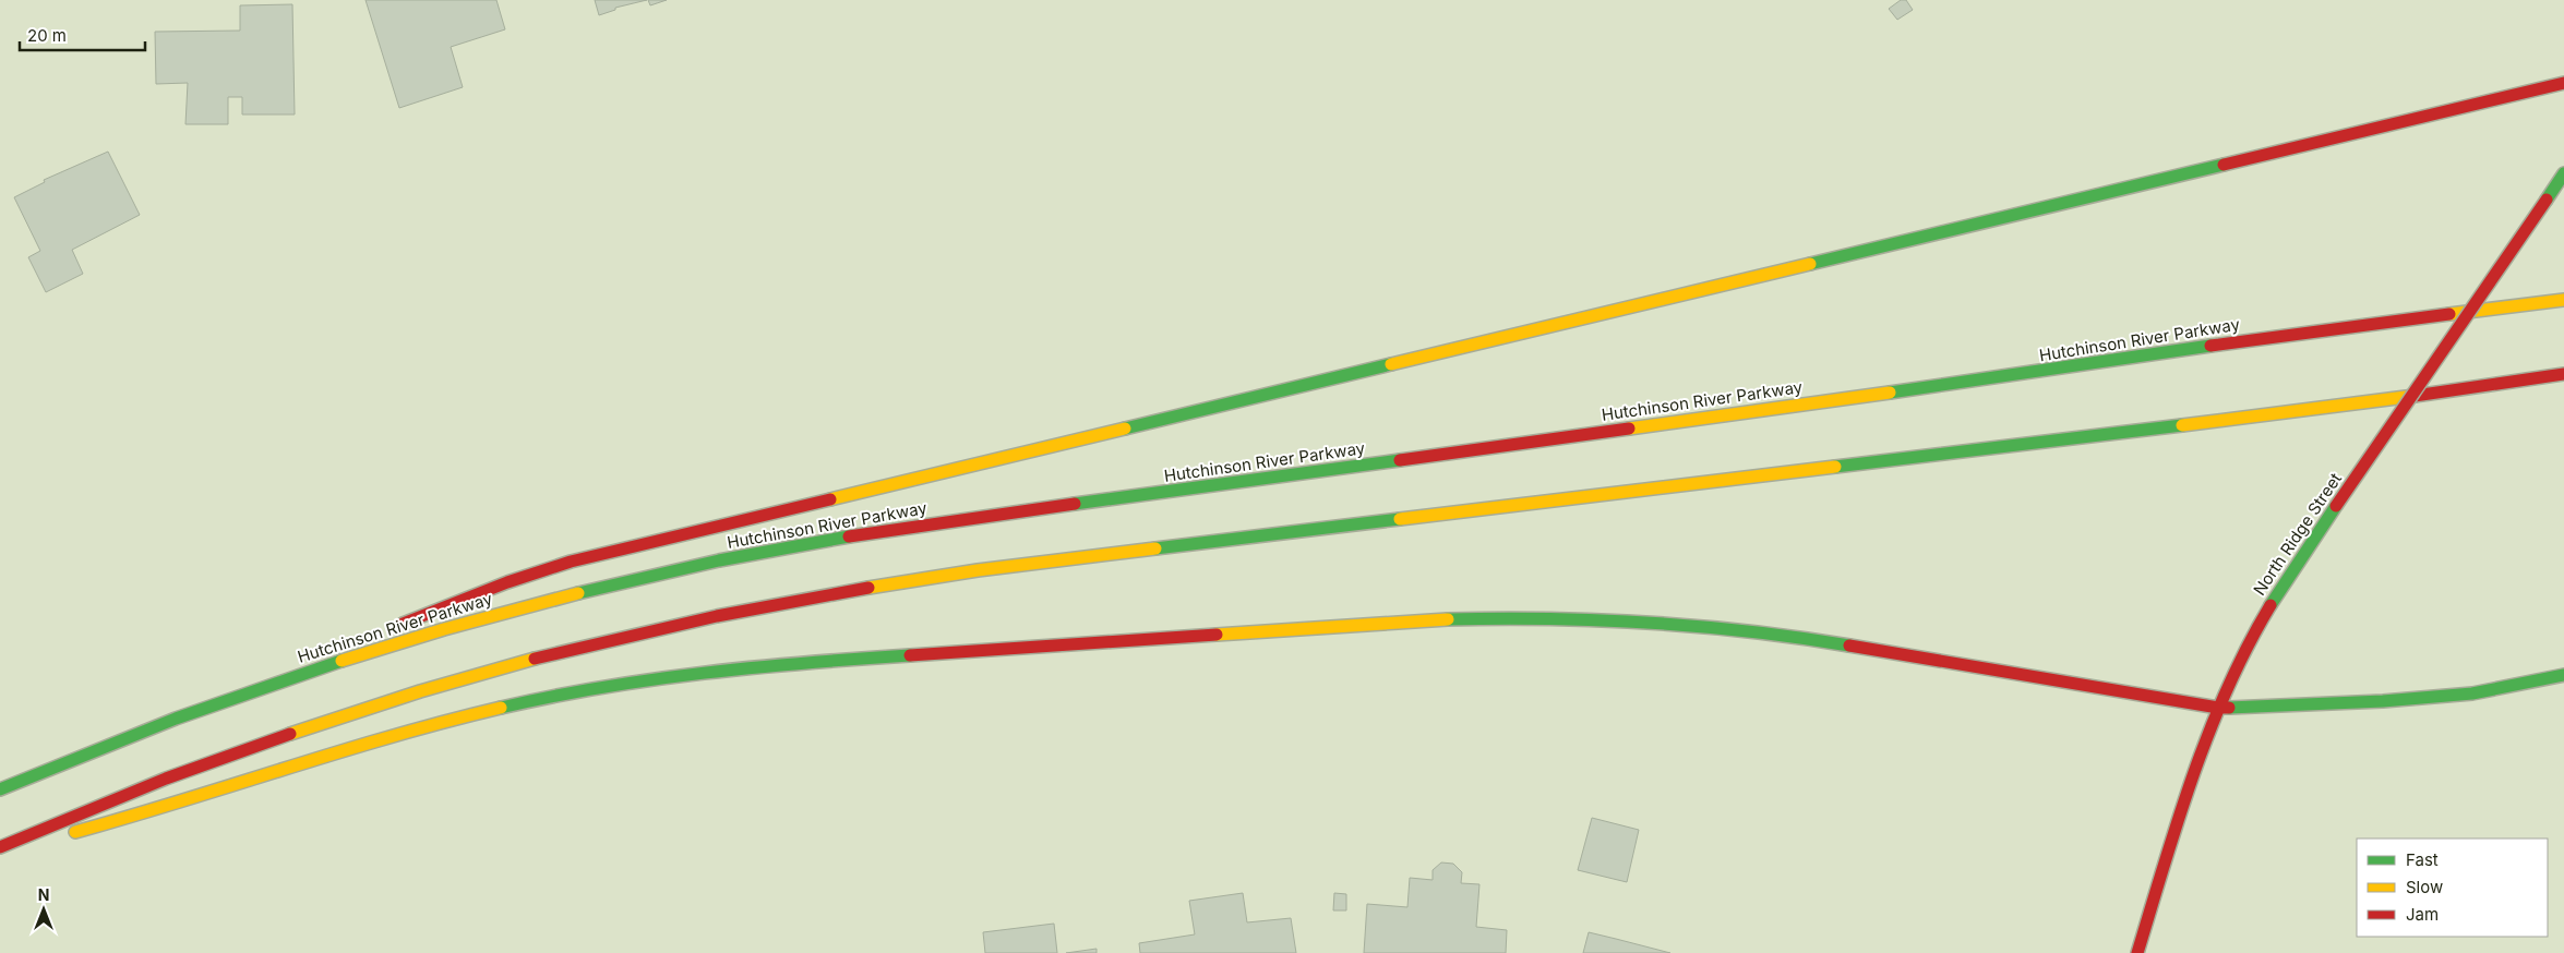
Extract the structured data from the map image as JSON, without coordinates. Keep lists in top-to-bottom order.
{
  "streets": {
    "main road": ["Hutchinson River Parkway", "North Ridge Street"]
  },
  "legend": ["Fast", "Slow", "Jam"],
  "scale_bar": "20 m",
  "north": "top"
}
